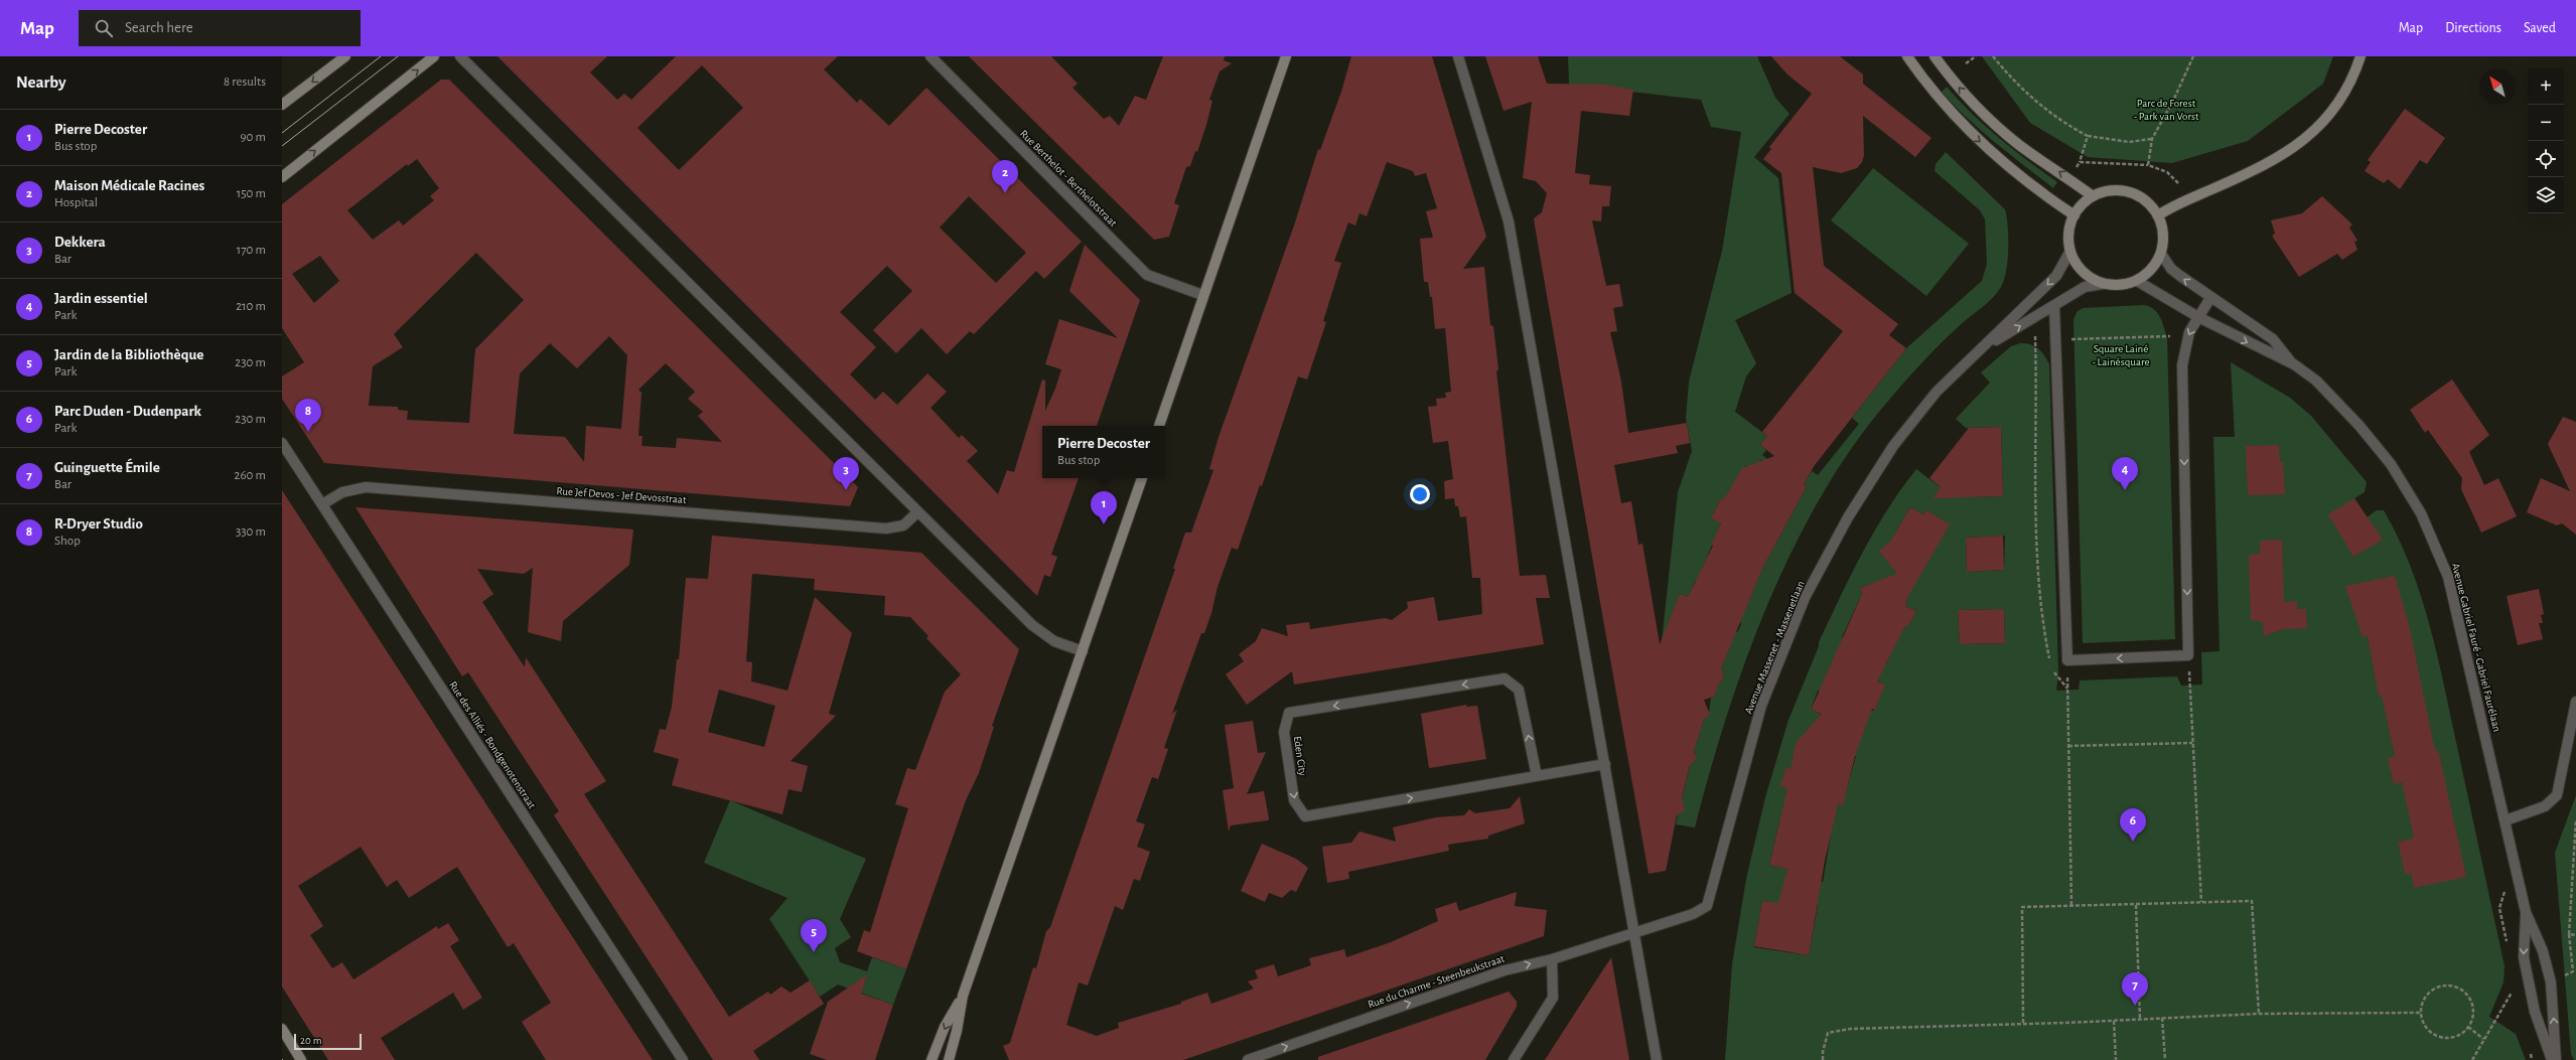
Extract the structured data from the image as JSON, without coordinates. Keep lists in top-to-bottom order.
{
  "streets": {
    "street": [
      "Rue Berthelot - Berthelotstraat",
      "Rue Jef Devos - Jef Devosstraat",
      "Avenue Massenet - Massenetlaan",
      "Avenue Gabriel Fauré - Gabriel Faurélaan",
      "Rue des Alliés - Bondgenotenstraat",
      "Eden City",
      "Rue du Charme - Steenbeukstraat"
    ]
  },
  "crossings": [
    ["Rue Jef Devos - Jef Devosstraat", "Rue des Alliés - Bondgenotenstraat"],
    ["Avenue Massenet - Massenetlaan", "Avenue Gabriel Fauré - Gabriel Faurélaan"],
    ["Avenue Massenet - Massenetlaan", "Rue du Charme - Steenbeukstraat"]
  ],
  "one_way": ["Rue du Charme - Steenbeukstraat"],
  "parks": ["Parc de Forest - Park van Vorst", "Square Lainé - Lainésquare"],
  "scale_bar": "20 m",
  "north": "top left",
  "page": {
    "header": "Map",
    "search": "Search here",
    "nav": ["Map", "Directions", "Saved"],
    "heading": ["Nearby", "8 results"],
    "map_buttons": ["+", "−"],
    "list": [
      {
        "mark": "1",
        "name": "Pierre Decoster",
        "note": "Bus stop",
        "value": "90 m"
      },
      {
        "mark": "2",
        "name": "Maison Médicale Racines",
        "note": "Hospital",
        "value": "150 m"
      },
      {
        "mark": "3",
        "name": "Dekkera",
        "note": "Bar",
        "value": "170 m"
      },
      {
        "mark": "4",
        "name": "Jardin essentiel",
        "note": "Park",
        "value": "210 m"
      },
      {
        "mark": "5",
        "name": "Jardin de la Bibliothèque",
        "note": "Park",
        "value": "230 m"
      },
      {
        "mark": "6",
        "name": "Parc Duden - Dudenpark",
        "note": "Park",
        "value": "230 m"
      },
      {
        "mark": "7",
        "name": "Guinguette Émile",
        "note": "Bar",
        "value": "260 m"
      },
      {
        "mark": "8",
        "name": "R-Dryer Studio",
        "note": "Shop",
        "value": "330 m"
      }
    ],
    "pins": [
      "2",
      "8",
      "3",
      "4",
      "1",
      "6",
      "5",
      "7"
    ],
    "popup": ["Pierre Decoster", "Bus stop"],
    "scale": "20 m"
  }
}
